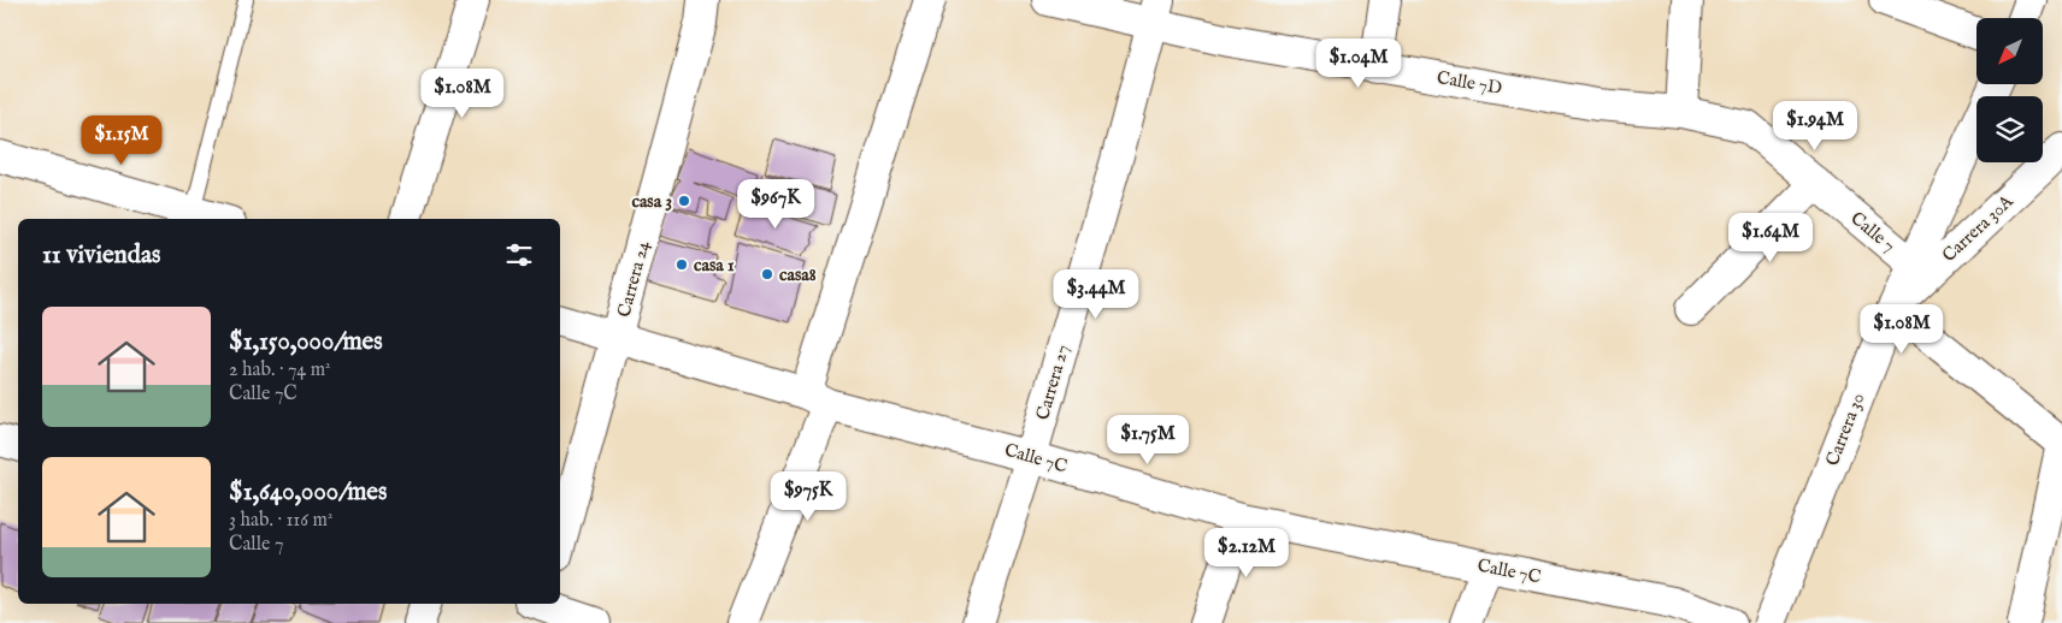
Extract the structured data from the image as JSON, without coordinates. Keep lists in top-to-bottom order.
{
  "streets": {
    "street": [
      "Calle 7D",
      "Carrera 30A",
      "Calle 7",
      "Carrera 24",
      "Carrera 27",
      "Carrera 30",
      "Calle 7C"
    ]
  },
  "crossings": [
    ["Calle 7D", "Calle 7"],
    ["Calle 7D", "Carrera 27"],
    ["Carrera 30A", "Carrera 30"],
    ["Calle 7", "Carrera 30"],
    ["Carrera 24", "Calle 7C"],
    ["Carrera 27", "Calle 7C"]
  ],
  "places": ["casa 3", "casa 1", "casa8"],
  "north": "bottom left",
  "page": {
    "price": [
      "$1.04M",
      "$1.08M",
      "$1.94M",
      "$1.15M",
      "$967K",
      "$1.64M",
      "$3.44M",
      "$1.08M",
      "$1.75M",
      "$975K",
      "$2.12M"
    ],
    "heading": "11 viviendas",
    "list": [
      {
        "name": "$1,150,000/mes",
        "note": "2 hab. · 74 m² · Calle 7C"
      },
      {
        "name": "$1,640,000/mes",
        "note": "3 hab. · 116 m² · Calle 7"
      }
    ]
  }
}
